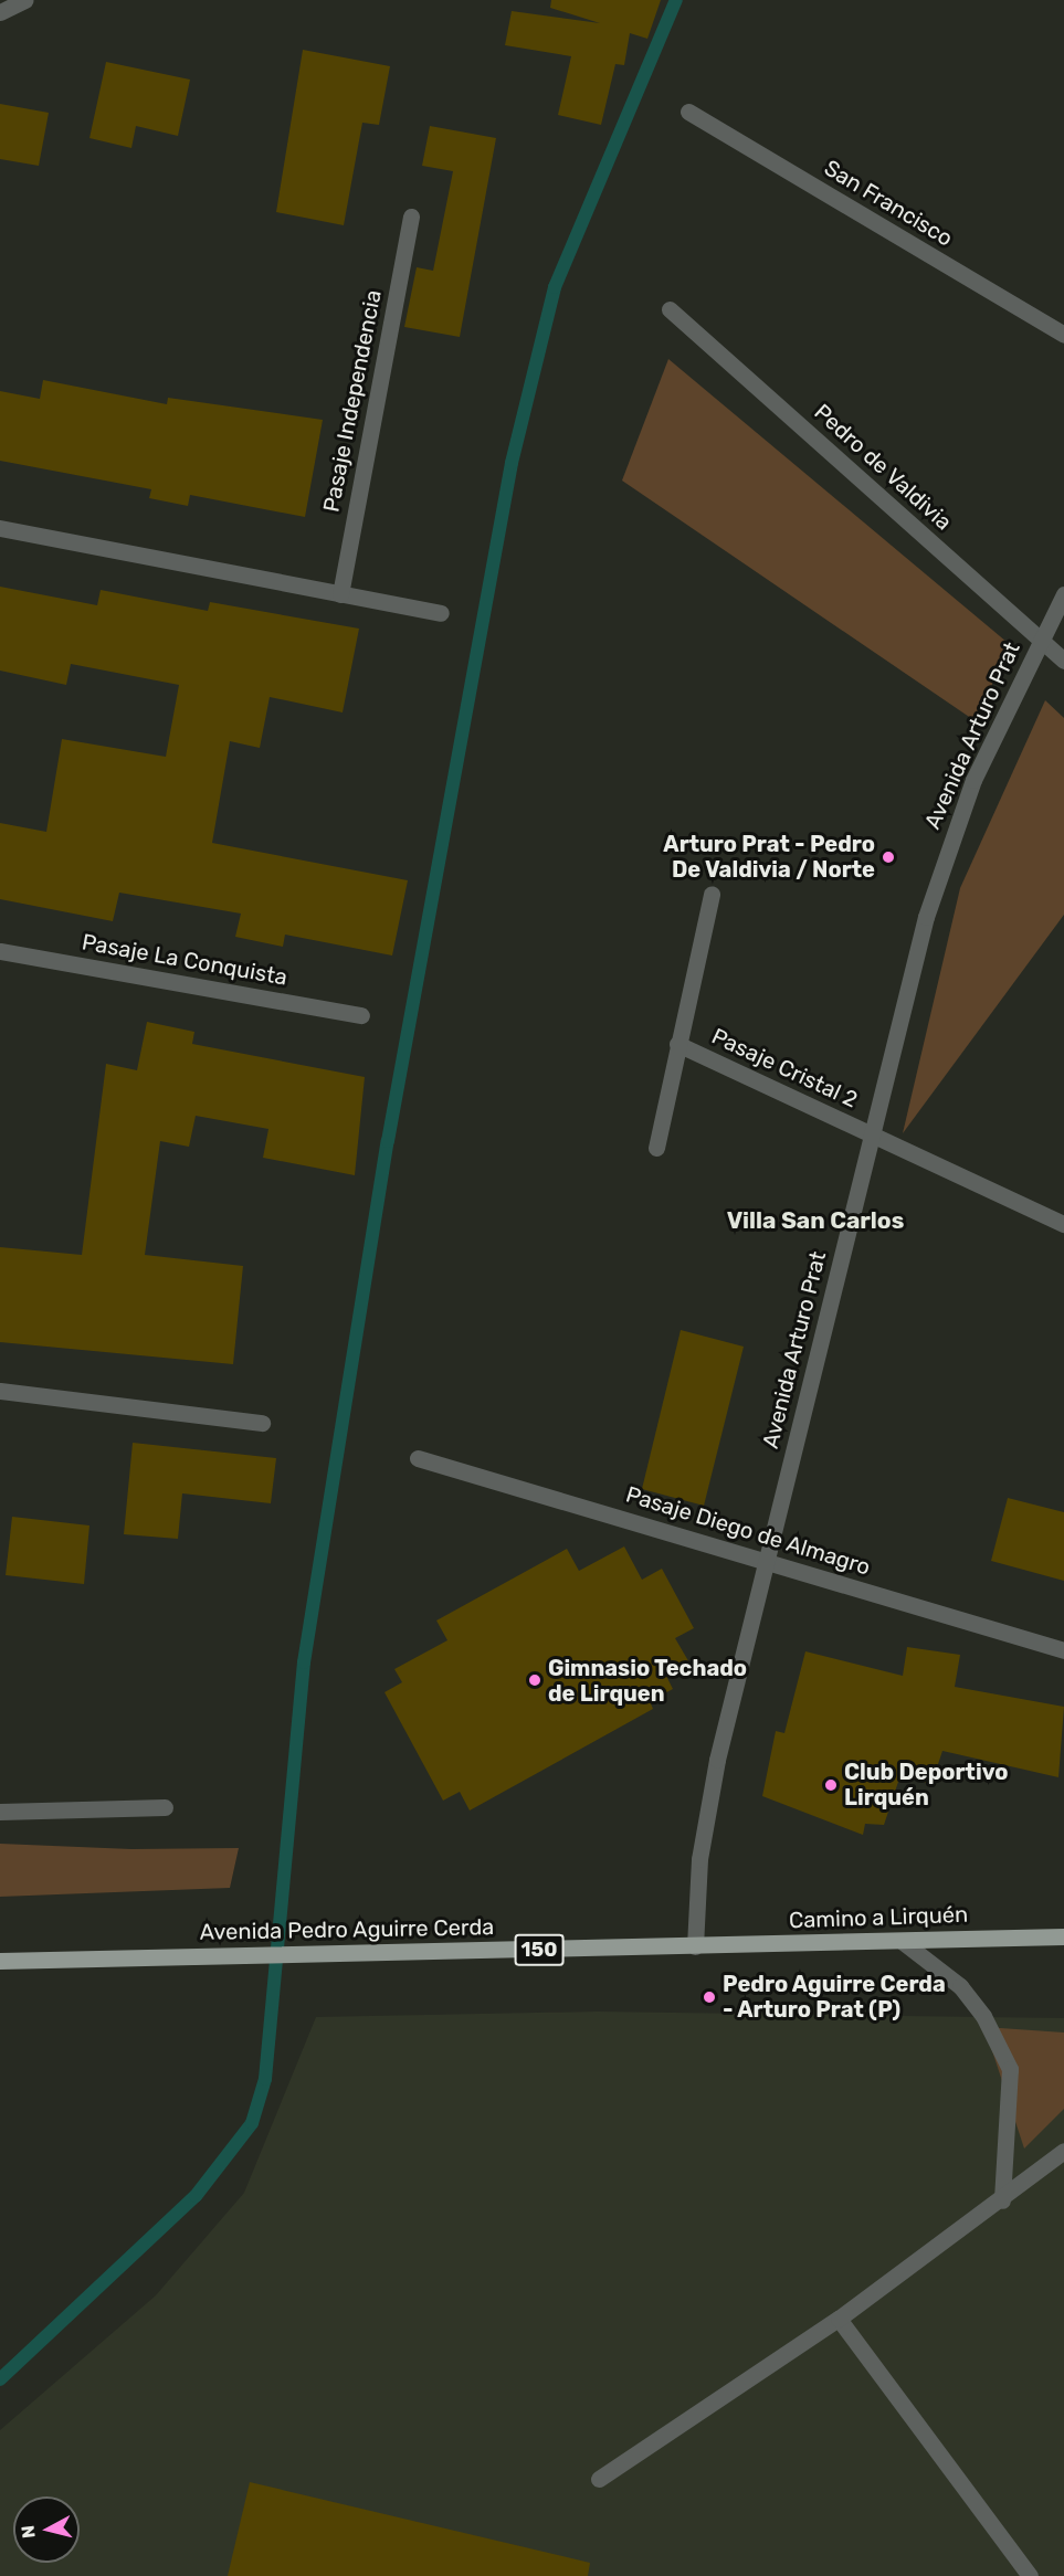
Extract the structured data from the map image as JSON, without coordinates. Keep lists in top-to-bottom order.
{
  "streets": {
    "main road": ["Camino a Lirquén", "Avenida Pedro Aguirre Cerda", "150"],
    "street": [
      "San Francisco",
      "Pasaje Independencia",
      "Pedro de Valdivia",
      "Avenida Arturo Prat",
      "Pasaje La Conquista",
      "Pasaje Cristal 2",
      "Pasaje Diego de Almagro"
    ]
  },
  "crossings": [
    ["Pedro de Valdivia", "Avenida Arturo Prat"],
    ["Avenida Arturo Prat", "Pasaje Cristal 2"],
    ["Avenida Arturo Prat", "Pasaje Diego de Almagro"],
    ["Avenida Arturo Prat", "Camino a Lirquén"],
    ["Avenida Arturo Prat", "Avenida Pedro Aguirre Cerda"],
    ["Camino a Lirquén", "Avenida Pedro Aguirre Cerda"]
  ],
  "districts": ["Villa San Carlos"],
  "places": [
    "Arturo Prat - Pedro De Valdivia / Norte",
    "Gimnasio Techado de Lirquen",
    "Club Deportivo Lirquén",
    "Pedro Aguirre Cerda - Arturo Prat (P)"
  ],
  "north": "left"
}
